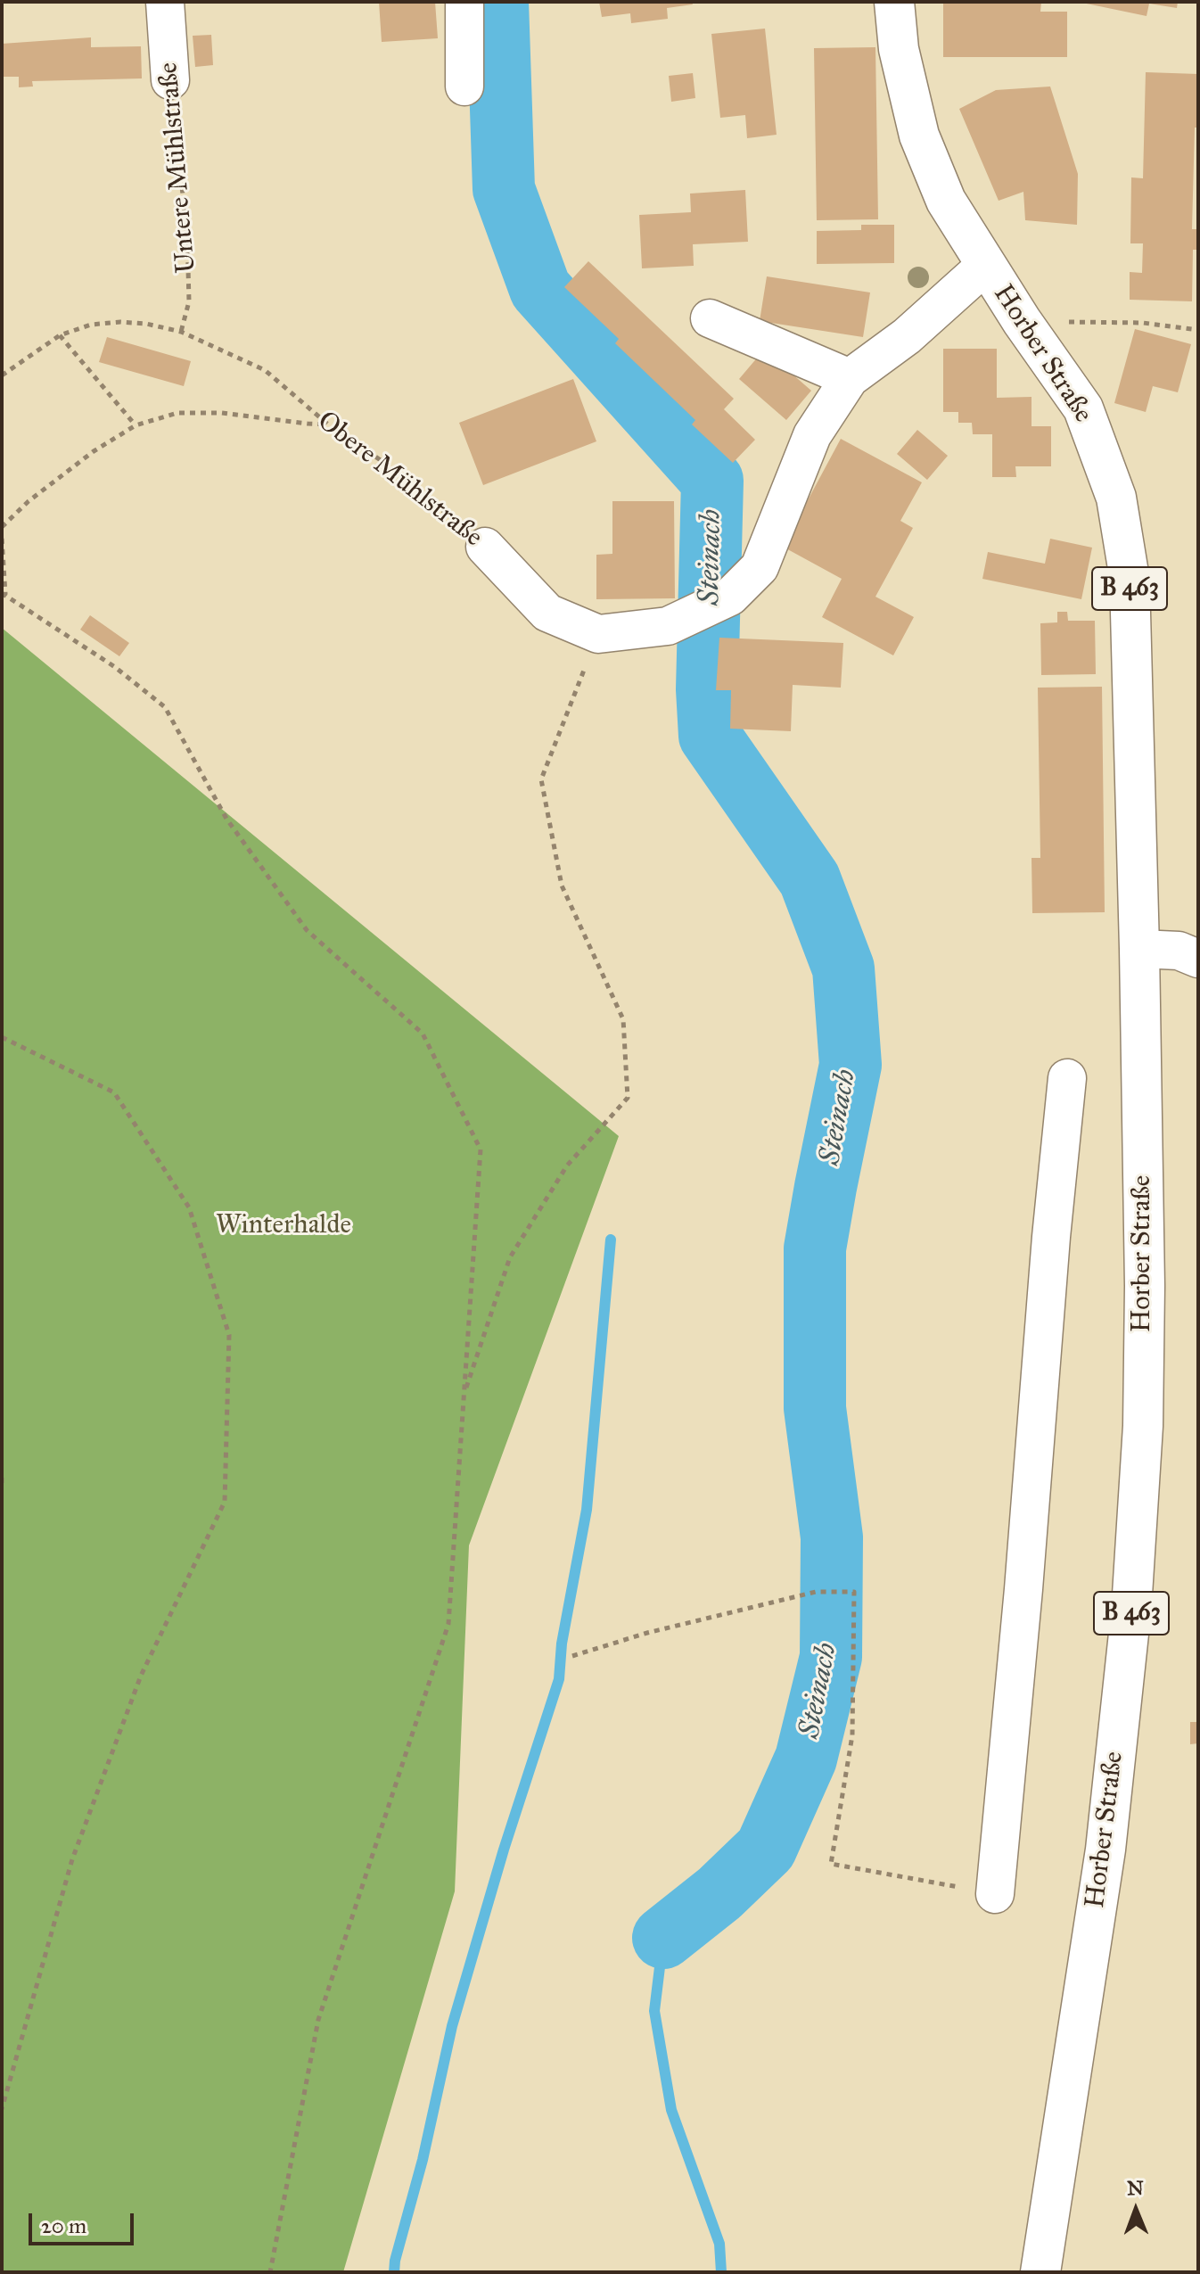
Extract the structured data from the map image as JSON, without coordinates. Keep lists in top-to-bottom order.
{
  "streets": {
    "main road": ["Horber Straße", "B 463"],
    "street": ["Untere Mühlstraße", "Obere Mühlstraße"]
  },
  "crossings": [
    ["Untere Mühlstraße", "Obere Mühlstraße"],
    ["Horber Straße", "Obere Mühlstraße"],
    ["Horber Straße", "B 463"],
    ["Obere Mühlstraße", "B 463"]
  ],
  "water": ["Steinach"],
  "parks": ["Winterhalde"],
  "scale_bar": "20 m",
  "north": "top"
}
